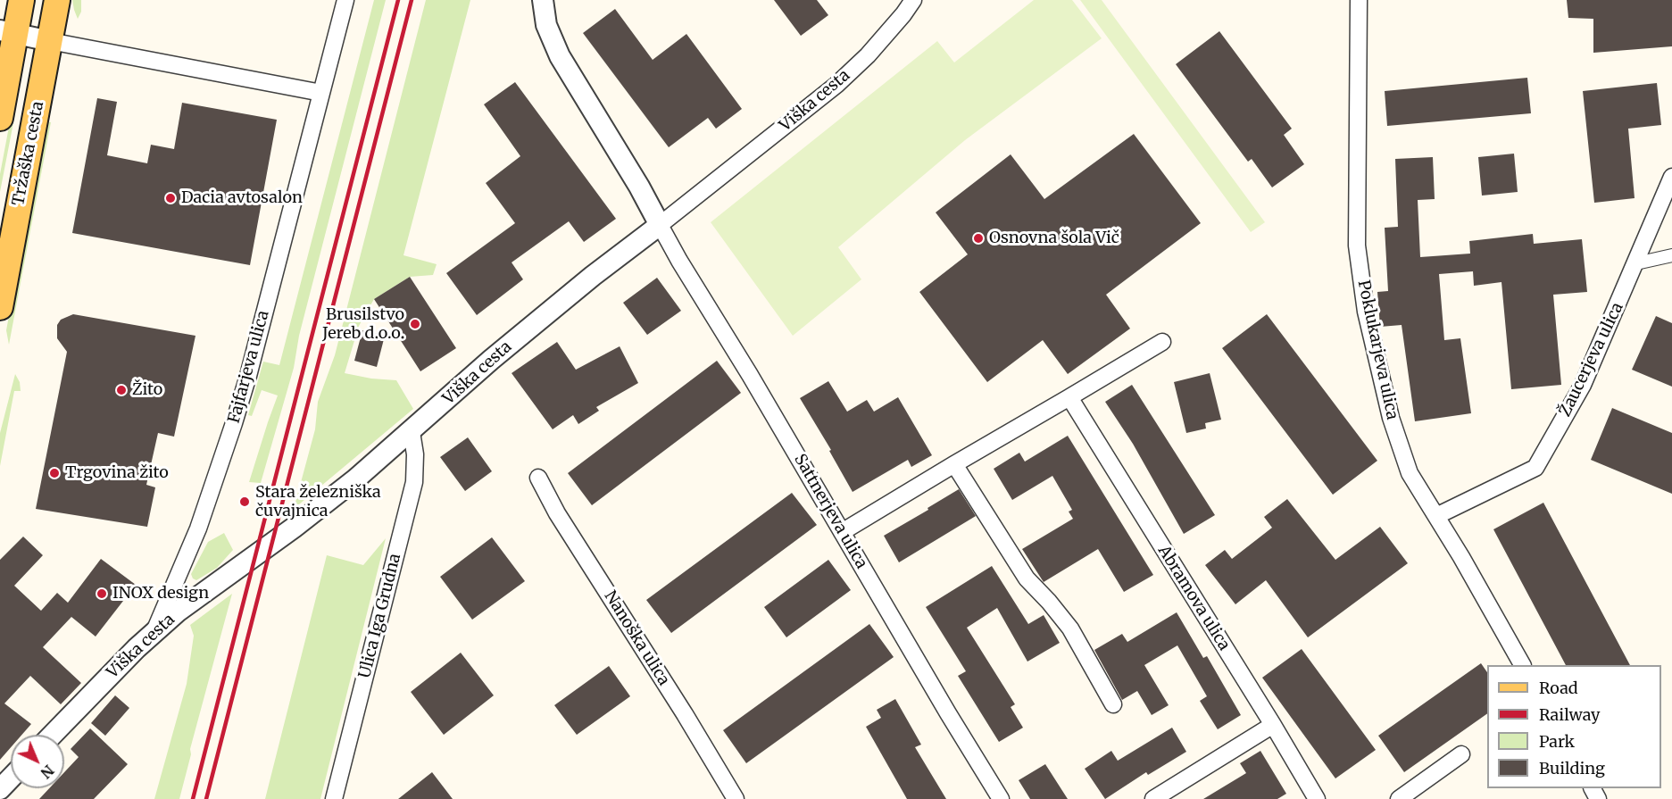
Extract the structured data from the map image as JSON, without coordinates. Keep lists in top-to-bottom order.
{
  "streets": {
    "main road": ["Tržaška cesta"],
    "street": [
      "Viška cesta",
      "Poklukarjeva ulica",
      "Žaucerjeva ulica",
      "Fajfarjeva ulica",
      "Sattnerjeva ulica",
      "Abramova ulica",
      "Ulica Iga Grudna",
      "Nanoška ulica"
    ]
  },
  "crossings": [
    ["Viška cesta", "Fajfarjeva ulica"],
    ["Viška cesta", "Sattnerjeva ulica"],
    ["Viška cesta", "Ulica Iga Grudna"],
    ["Poklukarjeva ulica", "Žaucerjeva ulica"]
  ],
  "places": [
    "Dacia avtosalon",
    "Osnovna šola Vič",
    "Brusilstvo Jereb d.o.o.",
    "Žito",
    "Trgovina žito",
    "Stara železniška čuvajnica",
    "INOX design"
  ],
  "legend": [
    "Road",
    "Railway",
    "Park",
    "Building"
  ],
  "north": "bottom right"
}
